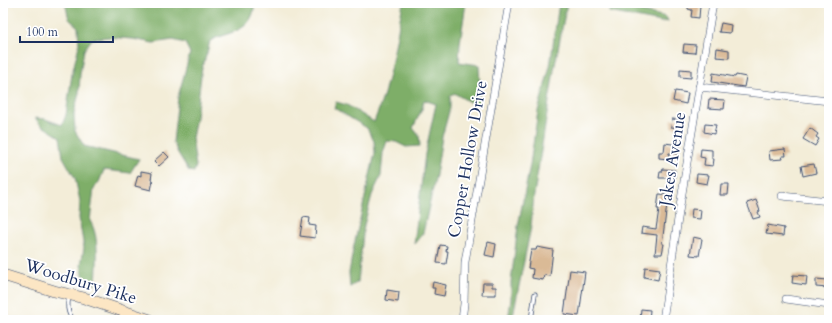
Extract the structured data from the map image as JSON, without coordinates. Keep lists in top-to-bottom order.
{
  "streets": {
    "street": ["Copper Hollow Drive", "Jakes Avenue", "Woodbury Pike"]
  },
  "scale_bar": "100 m"
}
